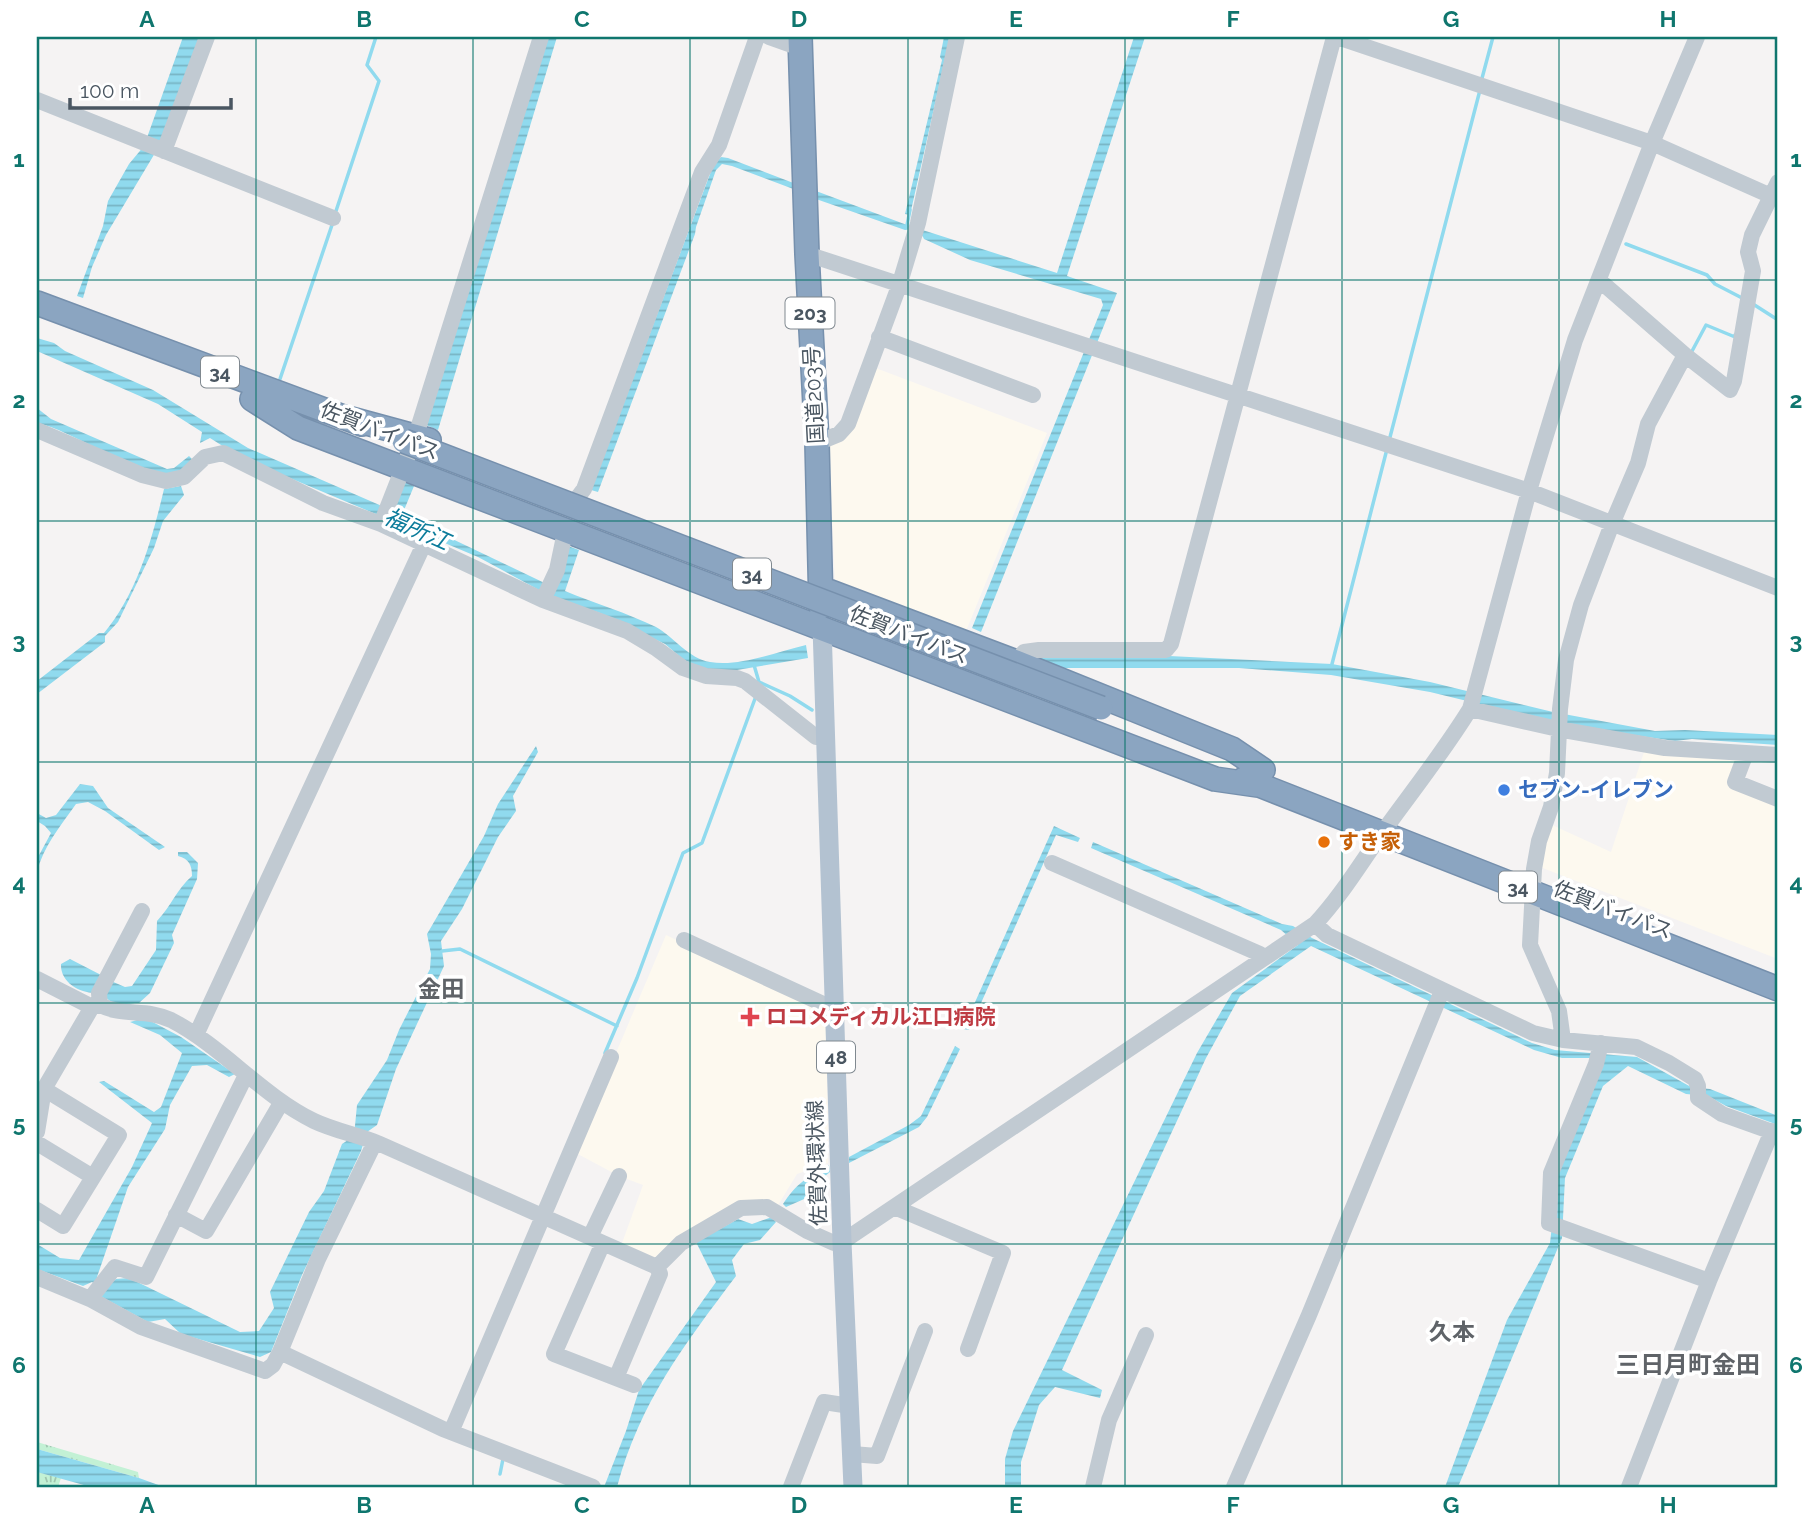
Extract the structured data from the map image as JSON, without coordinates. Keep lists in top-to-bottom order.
{
  "streets": {
    "highway": [
      "203",
      "34",
      "国道203号",
      "佐賀バイパス"
    ],
    "main road": ["48", "佐賀外環状線"]
  },
  "crossings": [
    ["34", "国道203号"],
    ["34", "佐賀バイパス"],
    ["34", "佐賀外環状線"],
    ["国道203号", "佐賀外環状線"]
  ],
  "districts": ["金田", "久本", "三日月町金田"],
  "water": ["福所江"],
  "places": {
    "other": ["セブン-イレブン", "すき家"],
    "health": ["ロコメディカル江口病院"]
  },
  "scale_bar": "100 m",
  "grid": {
    "columns": [
      "A",
      "B",
      "C",
      "D",
      "E",
      "F",
      "G",
      "H"
    ],
    "rows": [
      "1",
      "2",
      "3",
      "4",
      "5",
      "6"
    ]
  }
}
